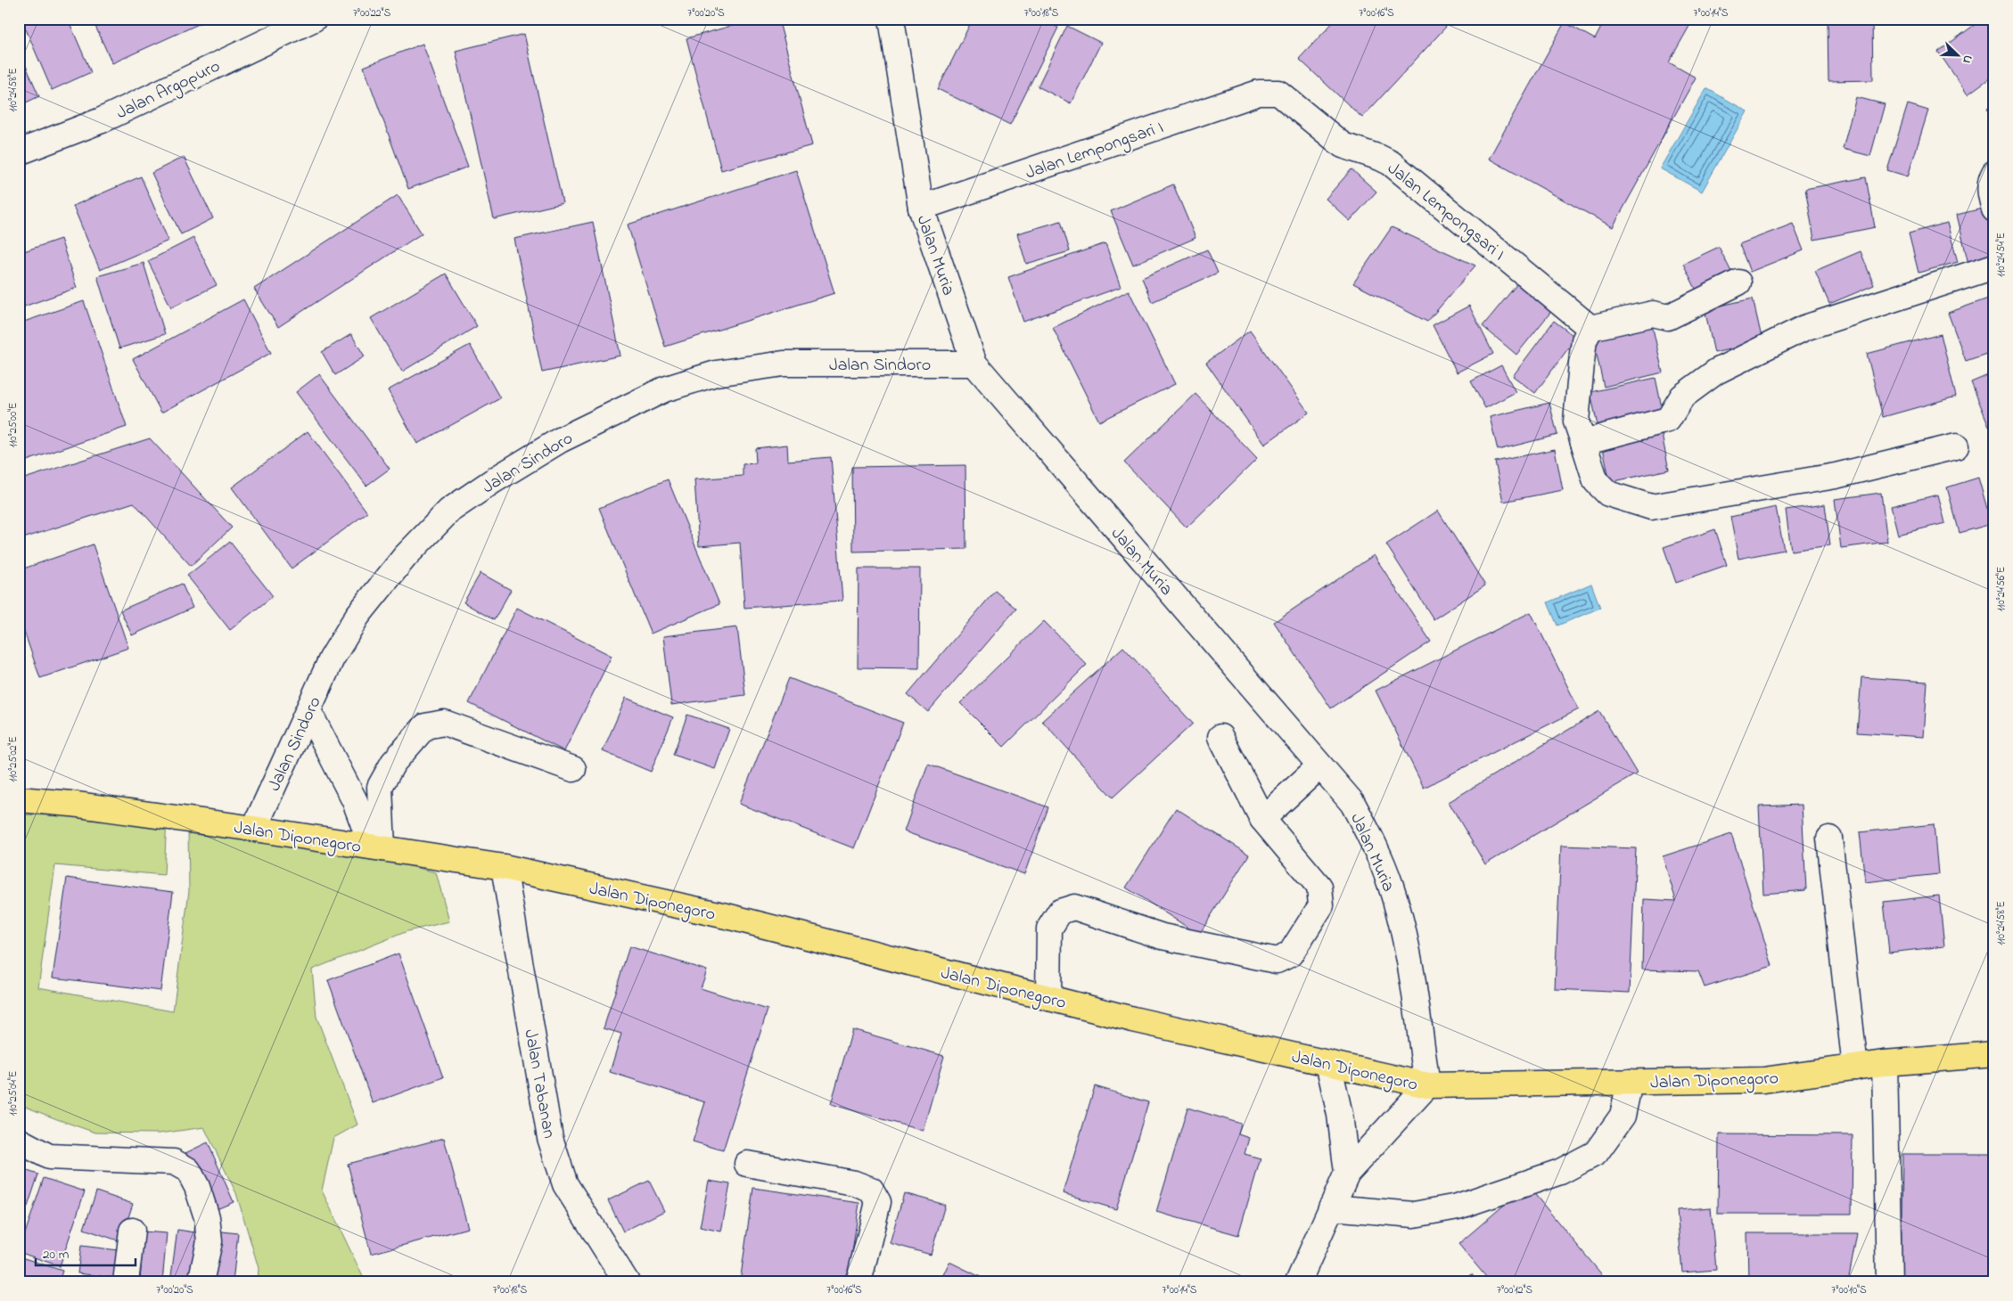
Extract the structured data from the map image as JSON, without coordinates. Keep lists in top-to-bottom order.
{
  "streets": {
    "main road": ["Jalan Diponegoro"],
    "street": [
      "Jalan Argopuro",
      "Jalan Lempongsari I",
      "Jalan Muria",
      "Jalan Sindoro",
      "Jalan Tabanan"
    ]
  },
  "crossings": [
    ["Jalan Lempongsari I", "Jalan Muria"],
    ["Jalan Muria", "Jalan Sindoro"],
    ["Jalan Muria", "Jalan Diponegoro"],
    ["Jalan Sindoro", "Jalan Diponegoro"],
    ["Jalan Diponegoro", "Jalan Tabanan"]
  ],
  "scale_bar": "20 m",
  "north": "bottom right",
  "coordinates": [
    "7°00'22\"S",
    "7°00'20\"S",
    "7°00'18\"S",
    "7°00'16\"S",
    "7°00'14\"S",
    "110°24'58\"E",
    "110°24'54\"E",
    "110°25'00\"E",
    "110°24'56\"E",
    "110°25'02\"E",
    "110°25'04\"E",
    "7°00'12\"S",
    "7°00'10\"S"
  ]
}
